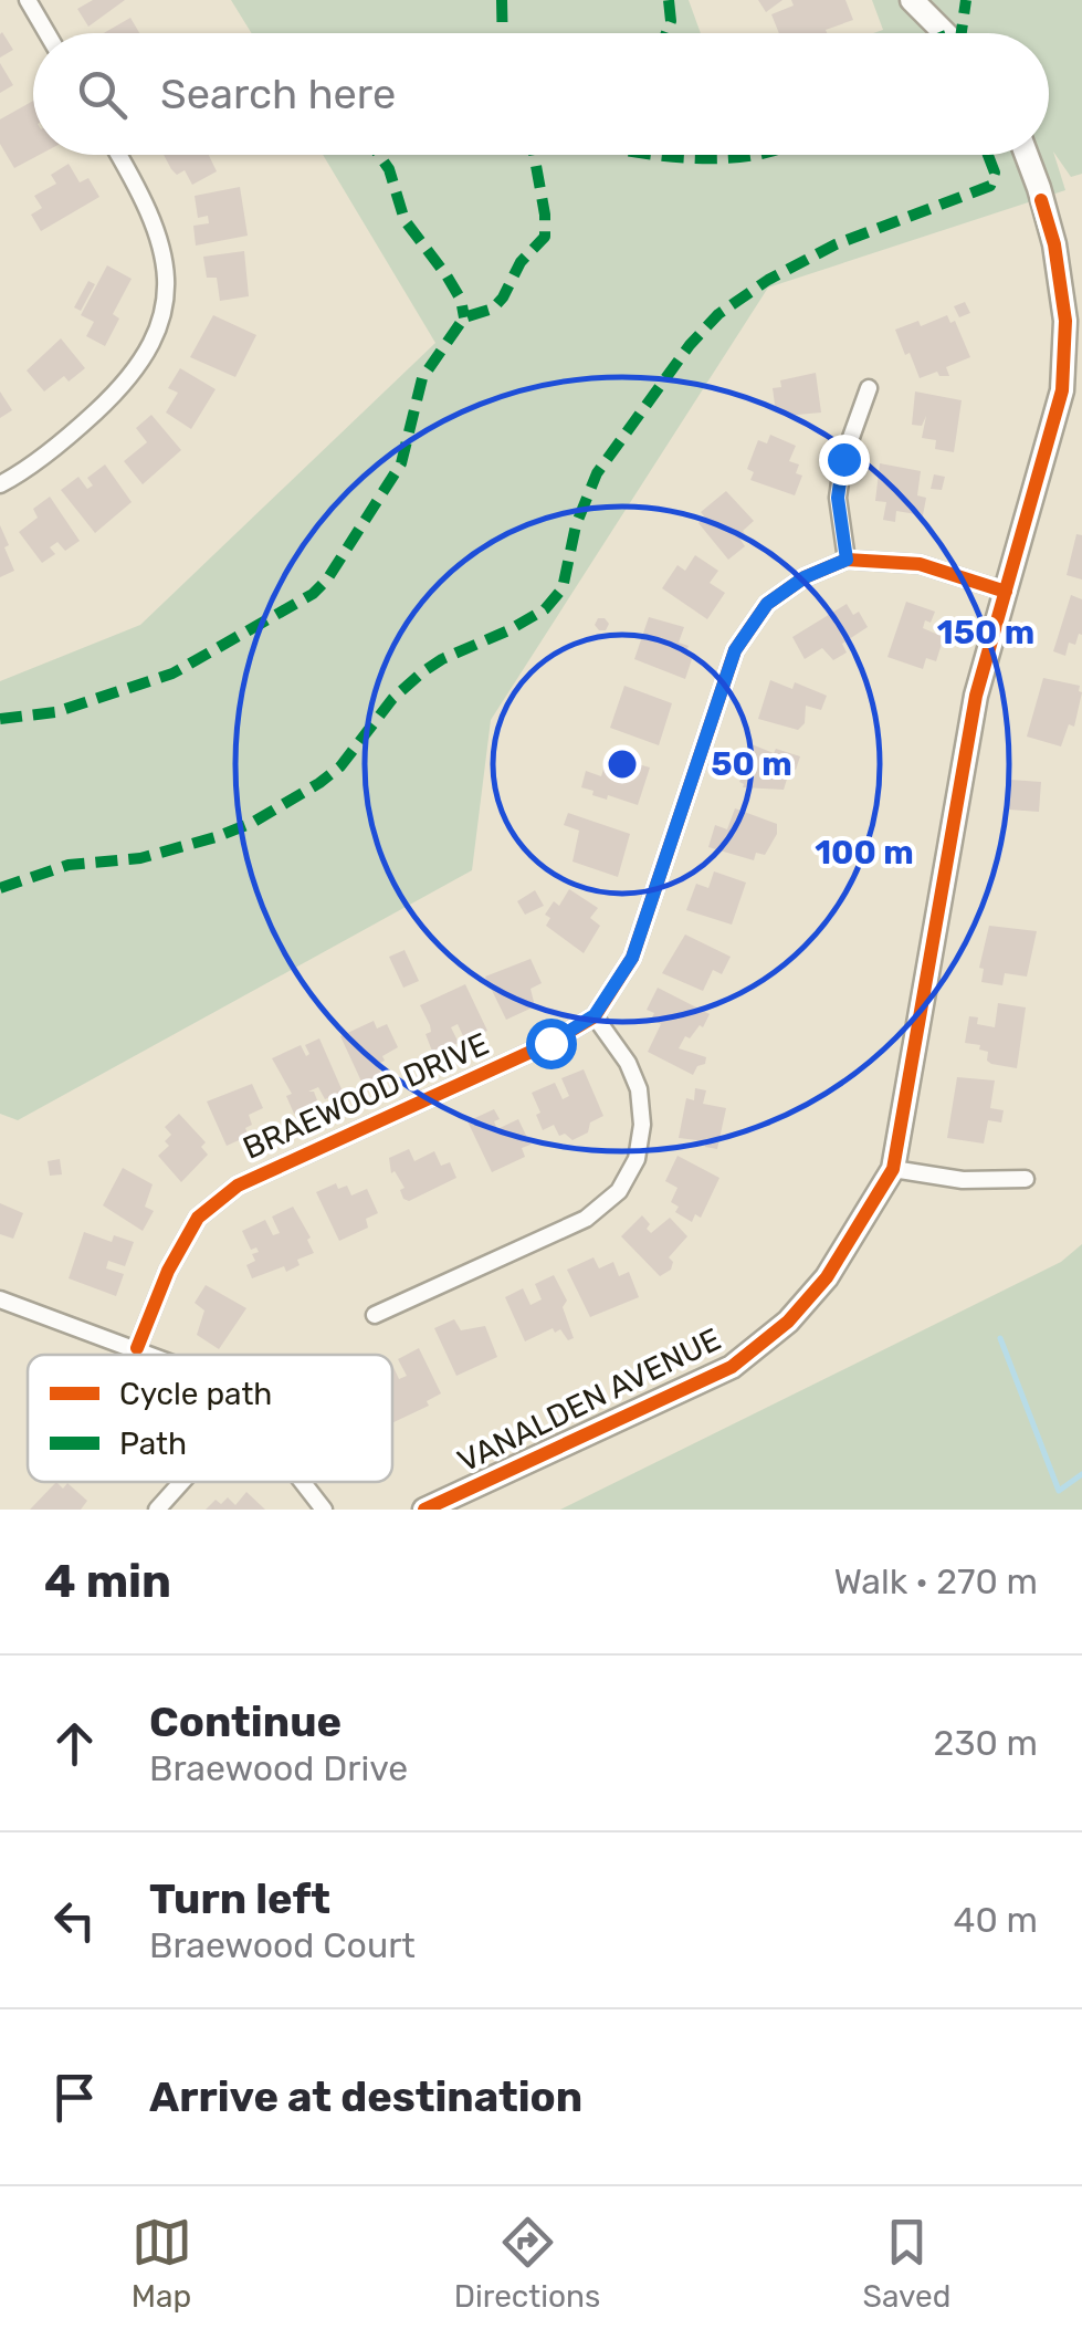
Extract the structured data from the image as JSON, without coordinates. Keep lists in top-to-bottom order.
{
  "streets": {
    "main road": ["VANALDEN AVENUE"],
    "street": ["BRAEWOOD DRIVE"]
  },
  "crossings": [
    ["BRAEWOOD DRIVE", "VANALDEN AVENUE"]
  ],
  "legend": ["Cycle path", "Path"],
  "page": {
    "search": "Search here",
    "heading": ["4 min", "Walk · 270 m"],
    "list": [
      ["Continue", "Braewood Drive", "230 m"],
      ["Turn left", "Braewood Court", "40 m"],
      "Arrive at destination"
    ],
    "nav": ["Map", "Directions", "Saved"]
  },
  "rings": ["150 m", "50 m", "100 m"]
}
